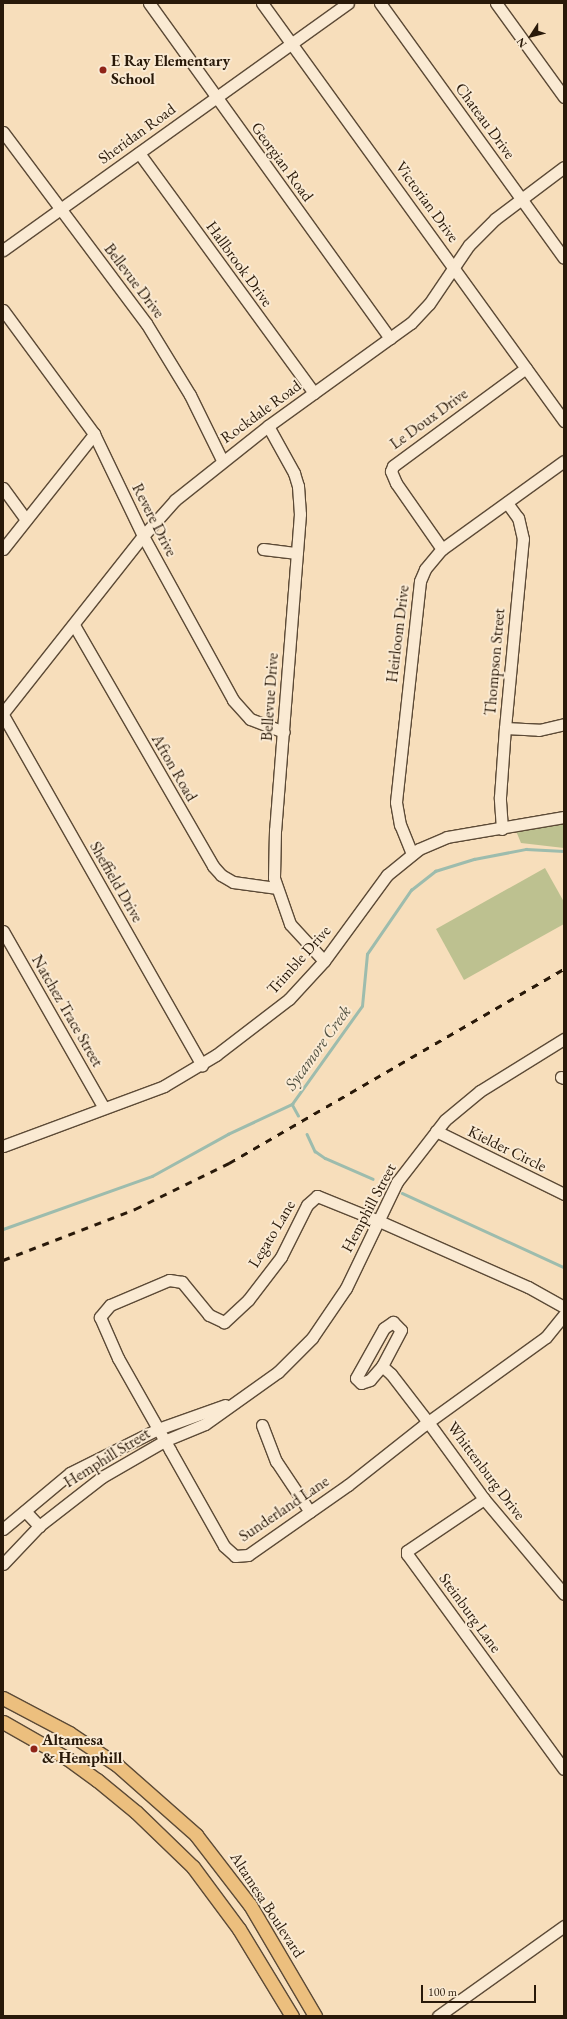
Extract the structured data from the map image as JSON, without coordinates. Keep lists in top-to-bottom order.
{
  "streets": {
    "main road": ["Altamesa Boulevard"],
    "street": [
      "Chateau Drive",
      "Sheridan Road",
      "Georgian Road",
      "Victorian Drive",
      "Hallbrook Drive",
      "Bellevue Drive",
      "Rockdale Road",
      "Le Doux Drive",
      "Revere Drive",
      "Heirloom Drive",
      "Thompson Street",
      "Afton Road",
      "Sheffield Drive",
      "Trimble Drive",
      "Natchez Trace Street",
      "Kielder Circle",
      "Hemphill Street",
      "Legato Lane",
      "Whittenburg Drive",
      "Sunderland Lane",
      "Steinburg Lane"
    ]
  },
  "crossings": [
    ["Chateau Drive", "Rockdale Road"],
    ["Sheridan Road", "Georgian Road"],
    ["Sheridan Road", "Victorian Drive"],
    ["Sheridan Road", "Hallbrook Drive"],
    ["Sheridan Road", "Bellevue Drive"],
    ["Georgian Road", "Rockdale Road"],
    ["Victorian Drive", "Rockdale Road"],
    ["Victorian Drive", "Le Doux Drive"],
    ["Hallbrook Drive", "Rockdale Road"],
    ["Bellevue Drive", "Rockdale Road"],
    ["Bellevue Drive", "Revere Drive"],
    ["Bellevue Drive", "Afton Road"],
    ["Bellevue Drive", "Trimble Drive"],
    ["Rockdale Road", "Revere Drive"],
    ["Rockdale Road", "Afton Road"],
    ["Rockdale Road", "Sheffield Drive"],
    ["Le Doux Drive", "Heirloom Drive"],
    ["Heirloom Drive", "Thompson Street"],
    ["Heirloom Drive", "Trimble Drive"],
    ["Thompson Street", "Trimble Drive"],
    ["Sheffield Drive", "Trimble Drive"],
    ["Trimble Drive", "Natchez Trace Street"],
    ["Kielder Circle", "Hemphill Street"],
    ["Hemphill Street", "Legato Lane"],
    ["Hemphill Street", "Sunderland Lane"],
    ["Legato Lane", "Sunderland Lane"],
    ["Whittenburg Drive", "Sunderland Lane"],
    ["Whittenburg Drive", "Steinburg Lane"]
  ],
  "water": ["Sycamore Creek"],
  "places": ["E Ray Elementary School", "Altamesa & Hemphill"],
  "scale_bar": "100 m",
  "north": "bottom left"
}
